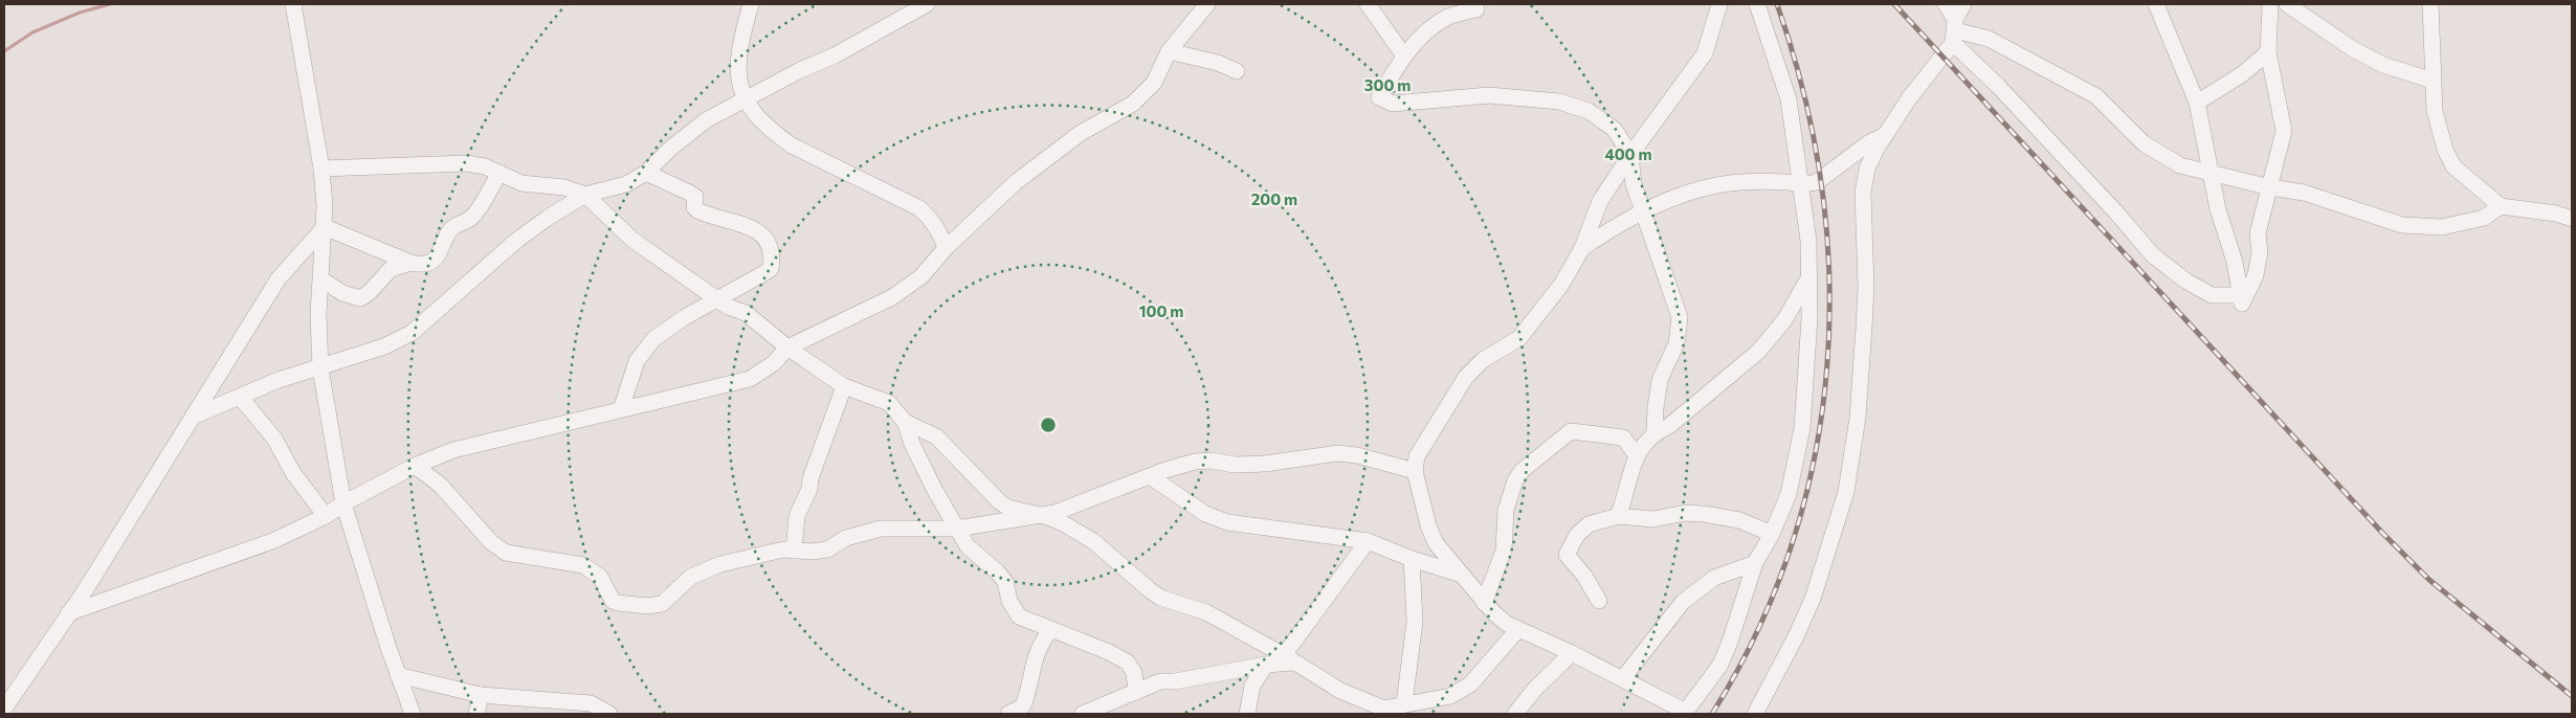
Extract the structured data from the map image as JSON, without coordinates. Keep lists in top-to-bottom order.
{
  "rings": [
    "300 m",
    "400 m",
    "200 m",
    "100 m"
  ]
}
